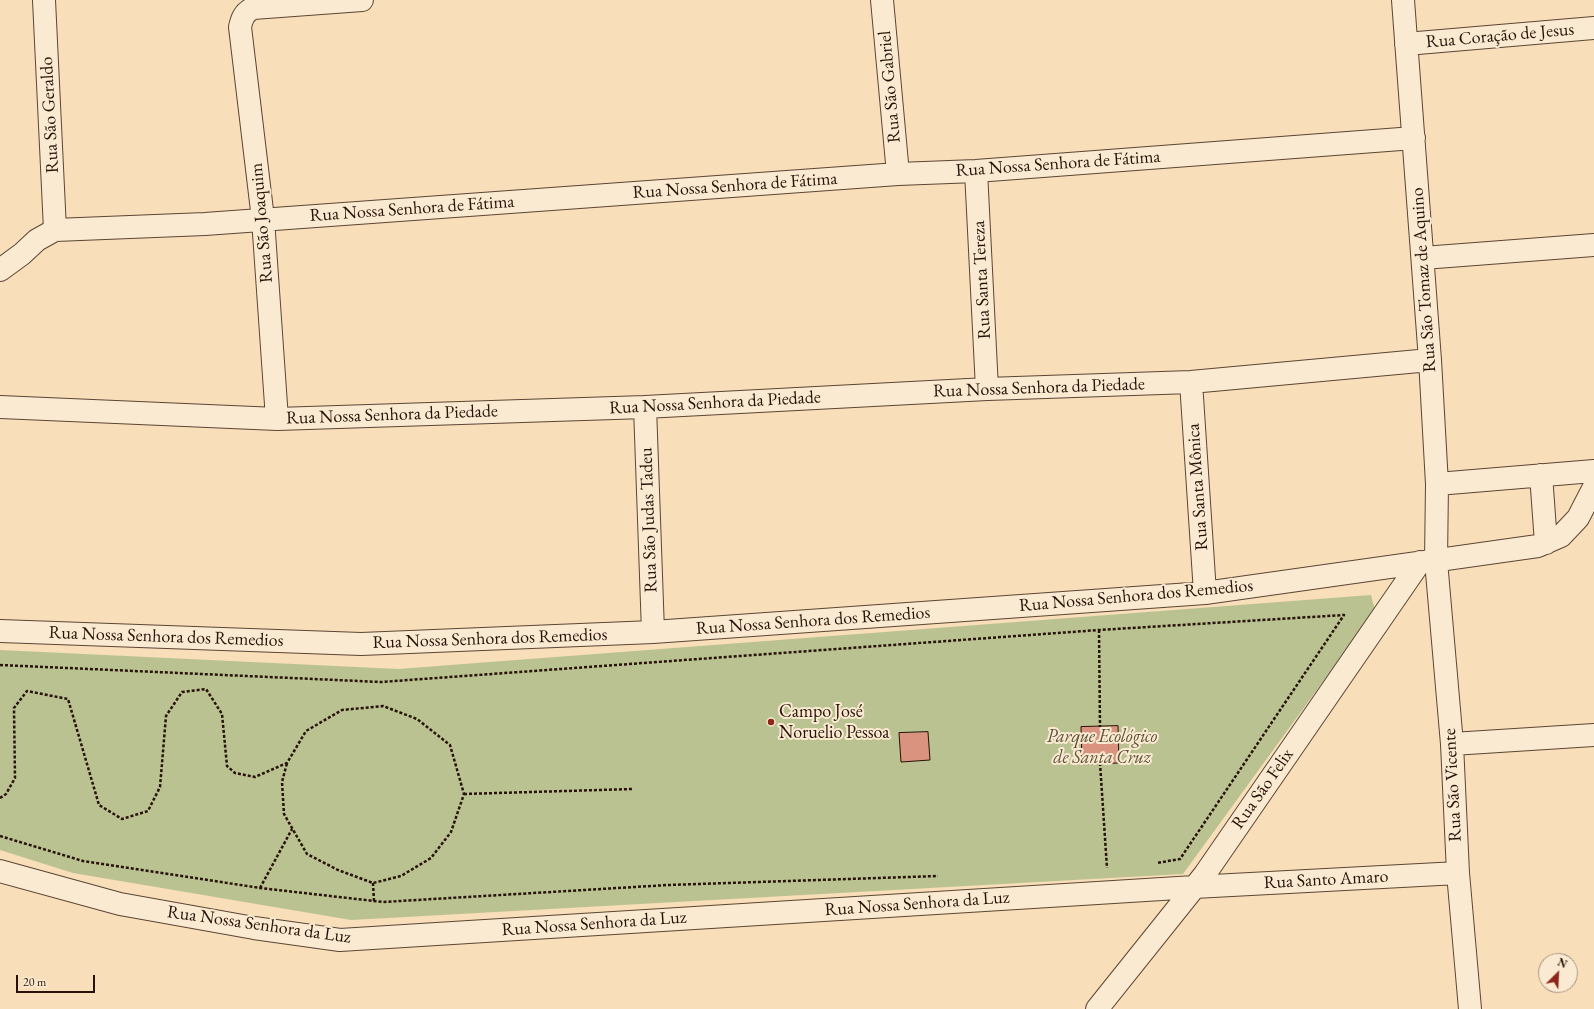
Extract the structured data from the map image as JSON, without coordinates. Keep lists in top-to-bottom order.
{
  "streets": {
    "street": [
      "Rua Coração de Jesus",
      "Rua São Gabriel",
      "Rua São Geraldo",
      "Rua Nossa Senhora de Fátima",
      "Rua São Joaquim",
      "Rua Santa Tereza",
      "Rua São Tomaz de Aquino",
      "Rua Nossa Senhora da Piedade",
      "Rua Santa Mônica",
      "Rua São Judas Tadeu",
      "Rua Nossa Senhora dos Remedios",
      "Rua São Vicente",
      "Rua São Felix",
      "Rua Santo Amaro",
      "Rua Nossa Senhora da Luz"
    ]
  },
  "crossings": [
    ["Rua Coração de Jesus", "Rua São Tomaz de Aquino"],
    ["Rua São Gabriel", "Rua Nossa Senhora de Fátima"],
    ["Rua São Geraldo", "Rua Nossa Senhora de Fátima"],
    ["Rua Nossa Senhora de Fátima", "Rua São Joaquim"],
    ["Rua Nossa Senhora de Fátima", "Rua Santa Tereza"],
    ["Rua Nossa Senhora de Fátima", "Rua São Tomaz de Aquino"],
    ["Rua São Joaquim", "Rua Nossa Senhora da Piedade"],
    ["Rua Santa Tereza", "Rua Nossa Senhora da Piedade"],
    ["Rua São Tomaz de Aquino", "Rua Nossa Senhora da Piedade"],
    ["Rua São Tomaz de Aquino", "Rua Nossa Senhora dos Remedios"],
    ["Rua São Tomaz de Aquino", "Rua São Vicente"],
    ["Rua São Tomaz de Aquino", "Rua São Felix"],
    ["Rua Nossa Senhora da Piedade", "Rua Santa Mônica"],
    ["Rua Nossa Senhora da Piedade", "Rua São Judas Tadeu"],
    ["Rua Santa Mônica", "Rua Nossa Senhora dos Remedios"],
    ["Rua São Judas Tadeu", "Rua Nossa Senhora dos Remedios"],
    ["Rua Nossa Senhora dos Remedios", "Rua São Vicente"],
    ["Rua Nossa Senhora dos Remedios", "Rua São Felix"],
    ["Rua São Vicente", "Rua São Felix"],
    ["Rua São Vicente", "Rua Santo Amaro"],
    ["Rua São Felix", "Rua Santo Amaro"],
    ["Rua São Felix", "Rua Nossa Senhora da Luz"],
    ["Rua Santo Amaro", "Rua Nossa Senhora da Luz"]
  ],
  "parks": ["Parque Ecológico de Santa Cruz"],
  "places": ["Campo José Noruelio Pessoa"],
  "scale_bar": "20 m",
  "north": "top right"
}
